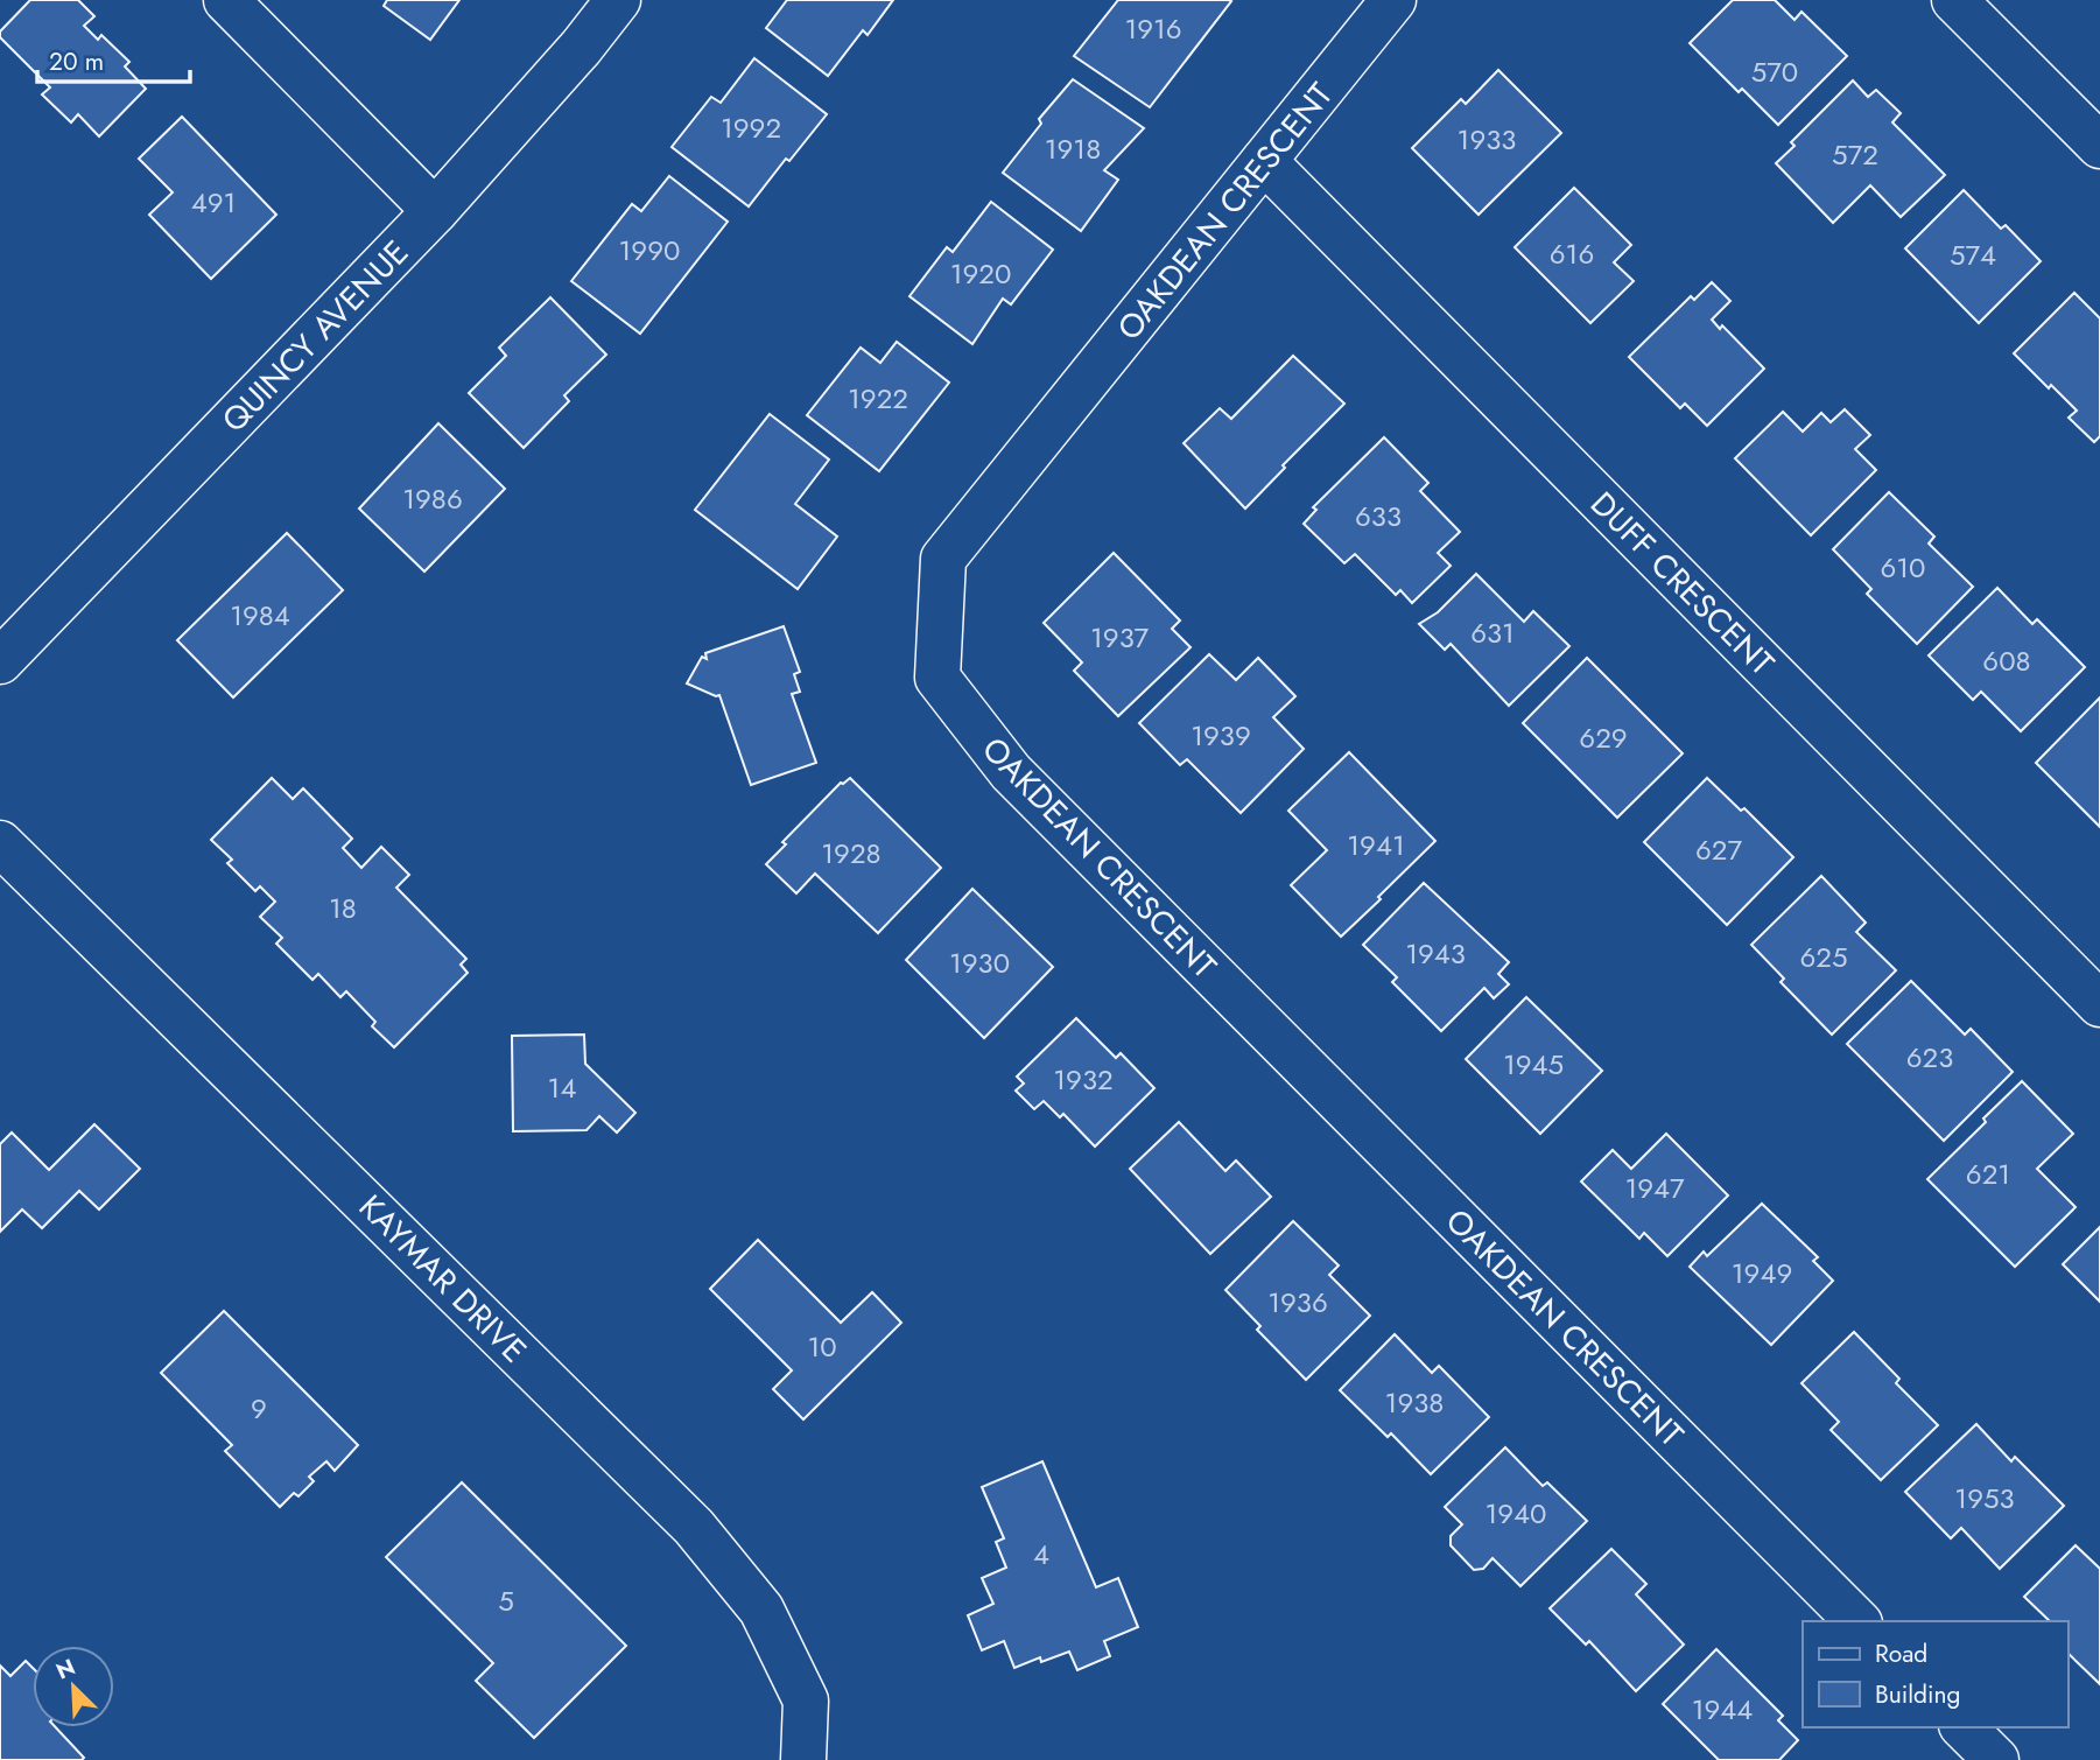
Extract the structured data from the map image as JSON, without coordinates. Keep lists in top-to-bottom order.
{
  "streets": {
    "street": [
      "OAKDEAN CRESCENT",
      "QUINCY AVENUE",
      "DUFF CRESCENT",
      "KAYMAR DRIVE"
    ]
  },
  "crossings": [
    ["OAKDEAN CRESCENT", "DUFF CRESCENT"]
  ],
  "house_numbers": [
    "1916",
    "570",
    "1992",
    "1933",
    "1918",
    "572",
    "491",
    "1990",
    "616",
    "574",
    "1920",
    "1922",
    "1986",
    "633",
    "610",
    "1984",
    "631",
    "1937",
    "608",
    "1939",
    "629",
    "1941",
    "627",
    "1928",
    "18",
    "1943",
    "625",
    "1930",
    "623",
    "1945",
    "1932",
    "14",
    "621",
    "1947",
    "1949",
    "1936",
    "10",
    "1938",
    "9",
    "1953",
    "1940",
    "4",
    "5",
    "1944"
  ],
  "legend": ["Road", "Building"],
  "scale_bar": "20 m",
  "north": "top left"
}
